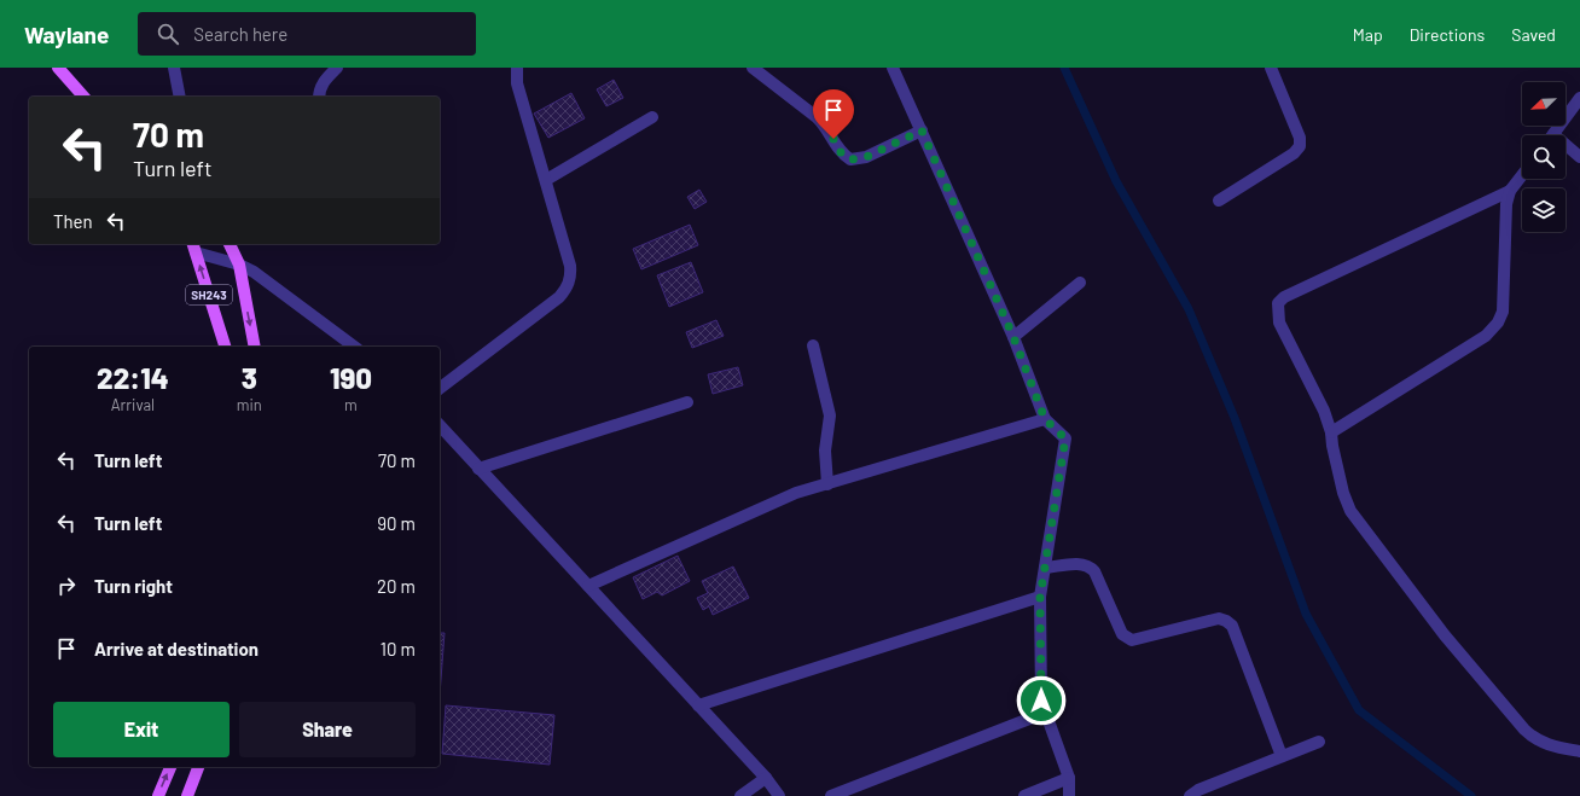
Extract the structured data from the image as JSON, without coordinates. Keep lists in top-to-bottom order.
{
  "streets": {
    "main road": ["SH243"]
  },
  "north": "bottom left",
  "page": {
    "header": "Waylane",
    "search": "Search here",
    "nav": ["Map", "Directions", "Saved"],
    "turn": ["70 m", "Turn left"],
    "then": "Then",
    "eta": [
      "22:14",
      "Arrival",
      "3",
      "min",
      "190",
      "m"
    ],
    "list": [
      {
        "name": "Turn left",
        "value": "70 m"
      },
      {
        "name": "Turn left",
        "value": "90 m"
      },
      {
        "name": "Turn right",
        "value": "20 m"
      },
      {
        "name": "Arrive at destination",
        "value": "10 m"
      }
    ],
    "buttons": ["Exit", "Share"]
  }
}
